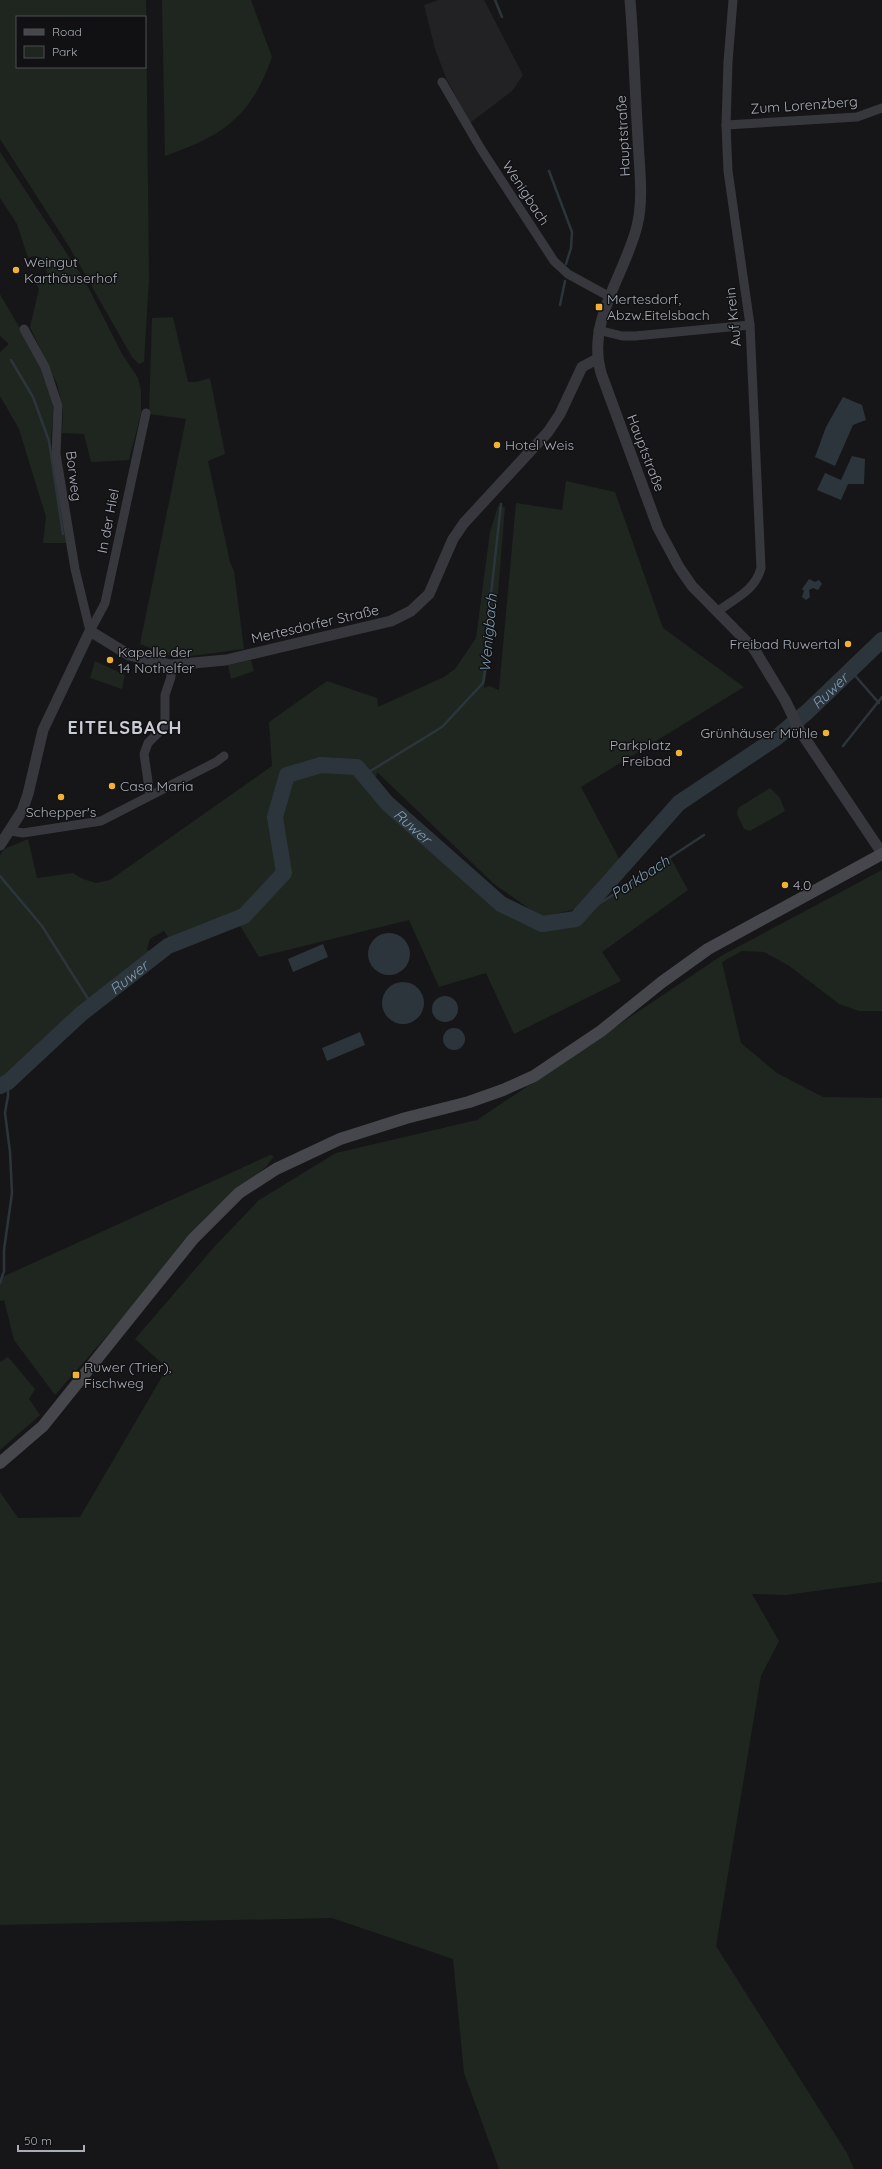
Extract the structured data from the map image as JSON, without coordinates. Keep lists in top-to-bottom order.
{
  "streets": {
    "street": [
      "Zum Lorenzberg",
      "Hauptstraße",
      "Wenigbach",
      "Auf Krein",
      "Borweg",
      "In der Hiel",
      "Mertesdorfer Straße"
    ]
  },
  "crossings": [
    ["Zum Lorenzberg", "Auf Krein"],
    ["Hauptstraße", "Wenigbach"],
    ["Hauptstraße", "Auf Krein"],
    ["Hauptstraße", "Mertesdorfer Straße"],
    ["Borweg", "In der Hiel"],
    ["Borweg", "Mertesdorfer Straße"],
    ["In der Hiel", "Mertesdorfer Straße"]
  ],
  "districts": ["EITELSBACH"],
  "water": ["Wenigbach", "Ruwer", "Parkbach"],
  "places": {
    "other": [
      "Weingut Karthäuserhof",
      "Hotel Weis",
      "Freibad Ruwertal",
      "Kapelle der 14 Nothelfer",
      "Grünhäuser Mühle",
      "Parkplatz Freibad",
      "Casa Maria",
      "Schepper's",
      "4.0"
    ],
    "transit": ["Mertesdorf, Abzw.Eitelsbach", "Ruwer (Trier), Fischweg"]
  },
  "legend": ["Road", "Park"],
  "scale_bar": "50 m"
}
